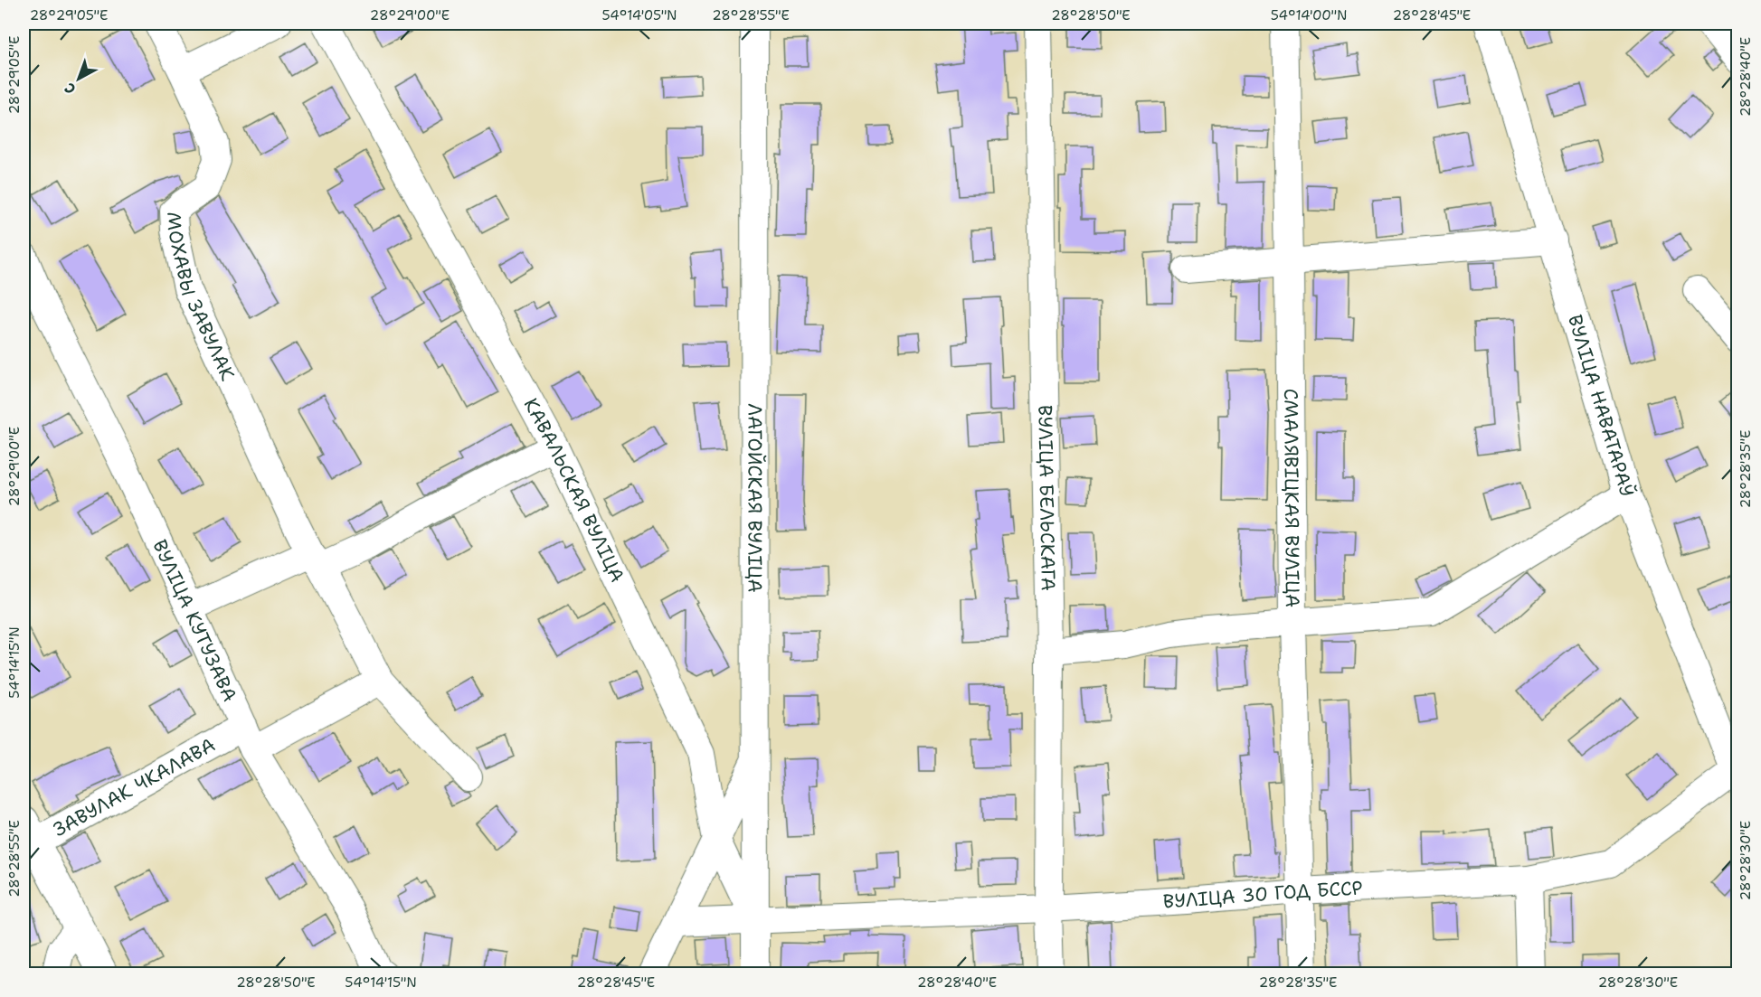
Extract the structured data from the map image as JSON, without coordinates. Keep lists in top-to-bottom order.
{
  "streets": {
    "street": [
      "МОХАВЫ ЗАВУЛАК",
      "ВУЛІЦА НАВАТАРАЎ",
      "КАВАЛЬСКАЯ ВУЛІЦА",
      "ВУЛІЦА БЕЛЬСКАГА",
      "ЛАГОЙСКАЯ ВУЛІЦА",
      "СМАЛЯВІЦКАЯ ВУЛІЦА",
      "ВУЛІЦА КУТУЗАВА",
      "ЗАВУЛАК ЧКАЛАВА",
      "ВУЛІЦА 30 ГОД БССР"
    ]
  },
  "crossings": [
    ["ВУЛІЦА НАВАТАРАЎ", "ВУЛІЦА 30 ГОД БССР"],
    ["КАВАЛЬСКАЯ ВУЛІЦА", "ЛАГОЙСКАЯ ВУЛІЦА"],
    ["КАВАЛЬСКАЯ ВУЛІЦА", "ВУЛІЦА 30 ГОД БССР"],
    ["ВУЛІЦА БЕЛЬСКАГА", "ВУЛІЦА 30 ГОД БССР"],
    ["ЛАГОЙСКАЯ ВУЛІЦА", "ВУЛІЦА 30 ГОД БССР"],
    ["СМАЛЯВІЦКАЯ ВУЛІЦА", "ВУЛІЦА 30 ГОД БССР"],
    ["ВУЛІЦА КУТУЗАВА", "ЗАВУЛАК ЧКАЛАВА"]
  ],
  "north": "bottom left",
  "coordinates": [
    "28°29'05\"E",
    "28°29'00\"E",
    "54°14'05\"N",
    "28°28'55\"E",
    "28°28'50\"E",
    "54°14'00\"N",
    "28°28'45\"E",
    "28°28'40\"E",
    "28°28'35\"E",
    "54°14'15\"N",
    "28°28'30\"E"
  ]
}
